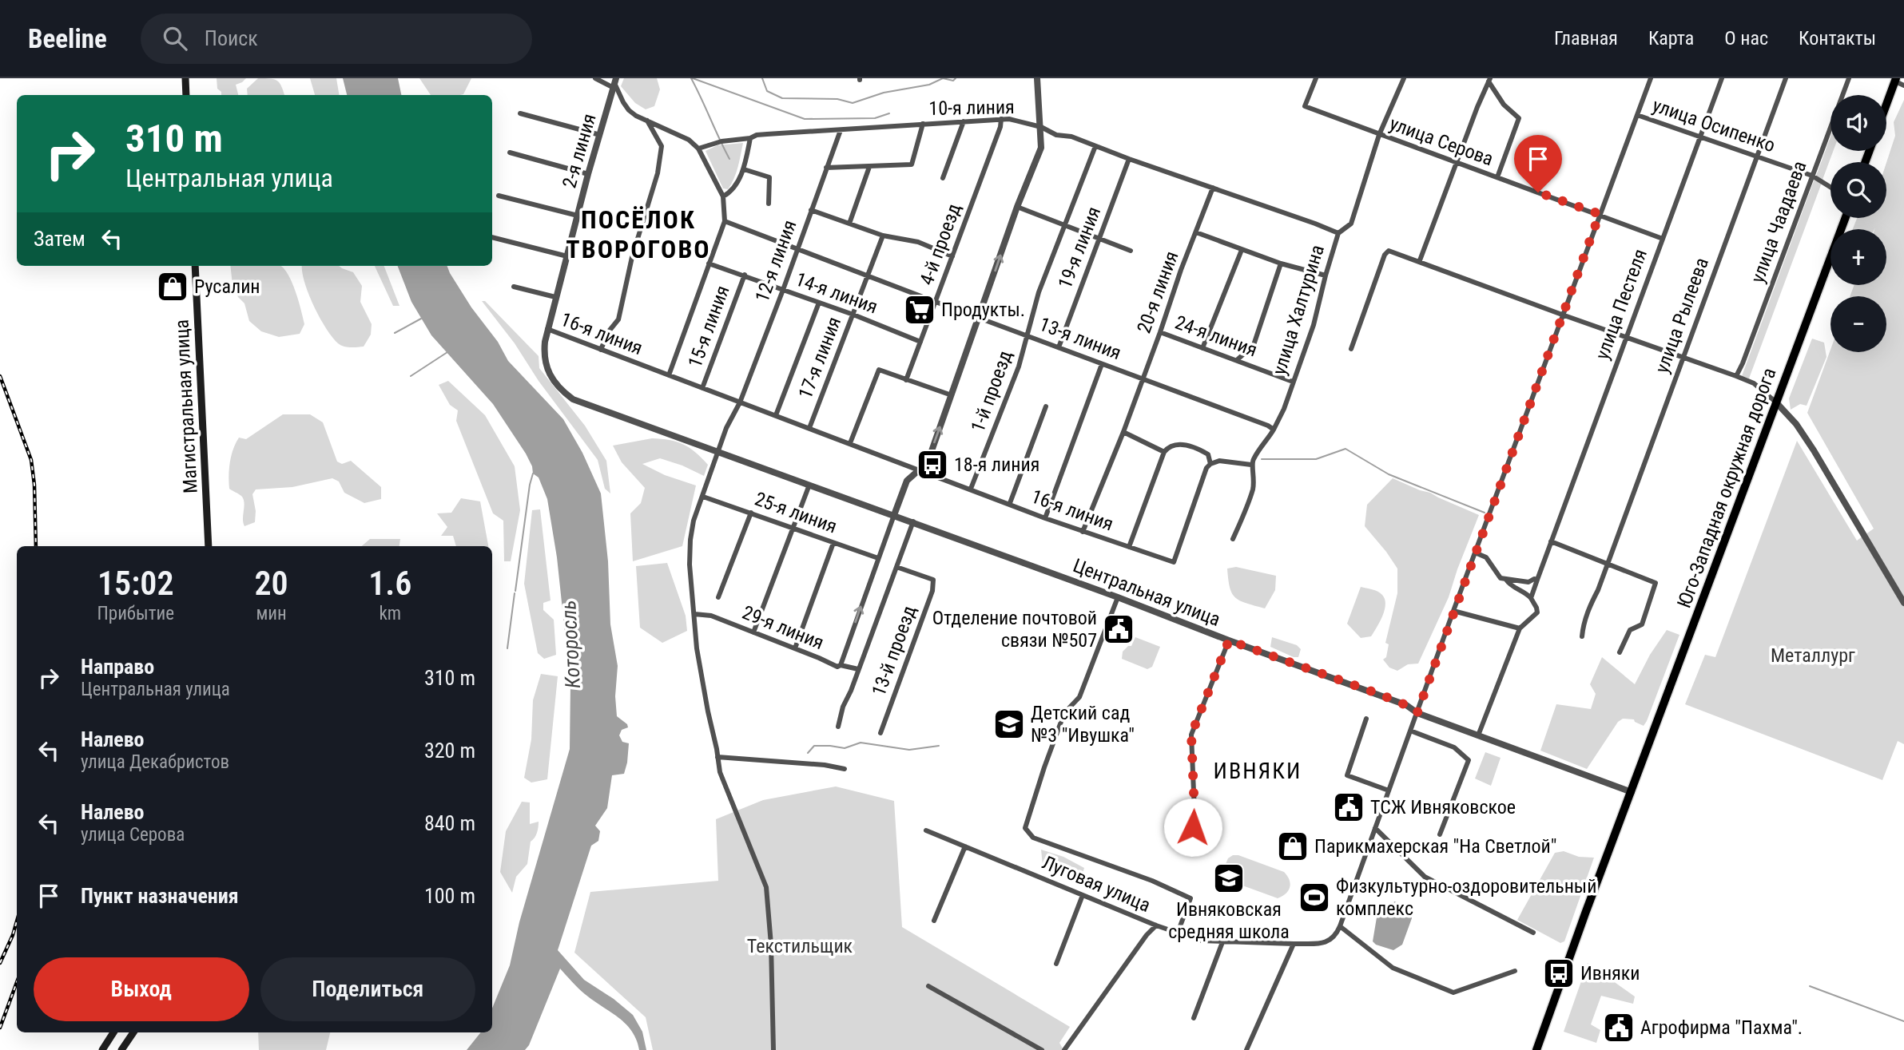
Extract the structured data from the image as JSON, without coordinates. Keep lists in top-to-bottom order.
{
  "streets": {
    "highway": ["Юго-Западная окружная дорога"],
    "main road": ["Магистральная улица"],
    "street": [
      "10-я линия",
      "улица Осипенко",
      "улица Серова",
      "2-я линия",
      "улица Чаадаева",
      "4-й проезд",
      "19-я линия",
      "12-я линия",
      "20-я линия",
      "14-я линия",
      "улица Пестеля",
      "улица Халтурина",
      "улица Рылеева",
      "15-я линия",
      "16-я линия",
      "24-я линия",
      "13-я линия",
      "17-я линия",
      "1-й проезд",
      "25-я линия",
      "Центральная улица",
      "29-я линия",
      "13-й проезд",
      "Луговая улица"
    ]
  },
  "crossings": [
    ["10-я линия", "4-й проезд"],
    ["10-я линия", "19-я линия"],
    ["10-я линия", "12-я линия"],
    ["10-я линия", "20-я линия"],
    ["10-я линия", "улица Халтурина"],
    ["10-я линия", "1-й проезд"],
    ["улица Осипенко", "улица Чаадаева"],
    ["улица Осипенко", "улица Пестеля"],
    ["улица Осипенко", "улица Рылеева"],
    ["улица Серова", "улица Пестеля"],
    ["улица Серова", "улица Халтурина"],
    ["2-я линия", "16-я линия"],
    ["4-й проезд", "14-я линия"],
    ["4-й проезд", "13-я линия"],
    ["19-я линия", "13-я линия"],
    ["12-я линия", "14-я линия"],
    ["12-я линия", "16-я линия"],
    ["12-я линия", "13-я линия"],
    ["12-я линия", "25-я линия"],
    ["12-я линия", "29-я линия"],
    ["20-я линия", "16-я линия"],
    ["20-я линия", "24-я линия"],
    ["20-я линия", "13-я линия"],
    ["14-я линия", "15-я линия"],
    ["14-я линия", "17-я линия"],
    ["улица Халтурина", "24-я линия"],
    ["улица Халтурина", "13-я линия"],
    ["15-я линия", "16-я линия"],
    ["16-я линия", "17-я линия"],
    ["16-я линия", "1-й проезд"],
    ["16-я линия", "Центральная улица"],
    ["13-я линия", "17-я линия"],
    ["13-я линия", "1-й проезд"],
    ["Юго-Западная окружная дорога", "Центральная улица"]
  ],
  "districts": ["ПОСЁЛОК ТВОРОГОВО", "ИВНЯКИ"],
  "water": ["Которосль"],
  "parks": ["Металлург", "Текстильщик"],
  "places": {
    "shop": ["Русалин", "Парикмахерская \"На Светлой\""],
    "supermarket": ["Продукты."],
    "bus stop": ["18-я линия", "Ивняки"],
    "public building": ["Отделение почтовой связи №507", "ТСЖ Ивняковское", "Агрофирма \"Пахма\"."],
    "school or university": ["Детский сад №3 \"Ивушка\"", "Ивняковская средняя школа"],
    "sports": ["Физкультурно-оздоровительный комплекс"]
  },
  "page": {
    "header": "Beeline",
    "search": "Поиск",
    "nav": [
      "Главная",
      "Карта",
      "О нас",
      "Контакты"
    ],
    "map_buttons": ["+", "−"],
    "turn": ["310 m", "Центральная улица"],
    "then": "Затем",
    "eta": [
      "15:02",
      "Прибытие",
      "20",
      "мин",
      "1.6",
      "km"
    ],
    "list": [
      {
        "name": "Направо",
        "note": "Центральная улица",
        "value": "310 m"
      },
      {
        "name": "Налево",
        "note": "улица Декабристов",
        "value": "320 m"
      },
      {
        "name": "Налево",
        "note": "улица Серова",
        "value": "840 m"
      },
      {
        "name": "Пункт назначения",
        "value": "100 m"
      }
    ],
    "buttons": ["Выход", "Поделиться"]
  }
}
